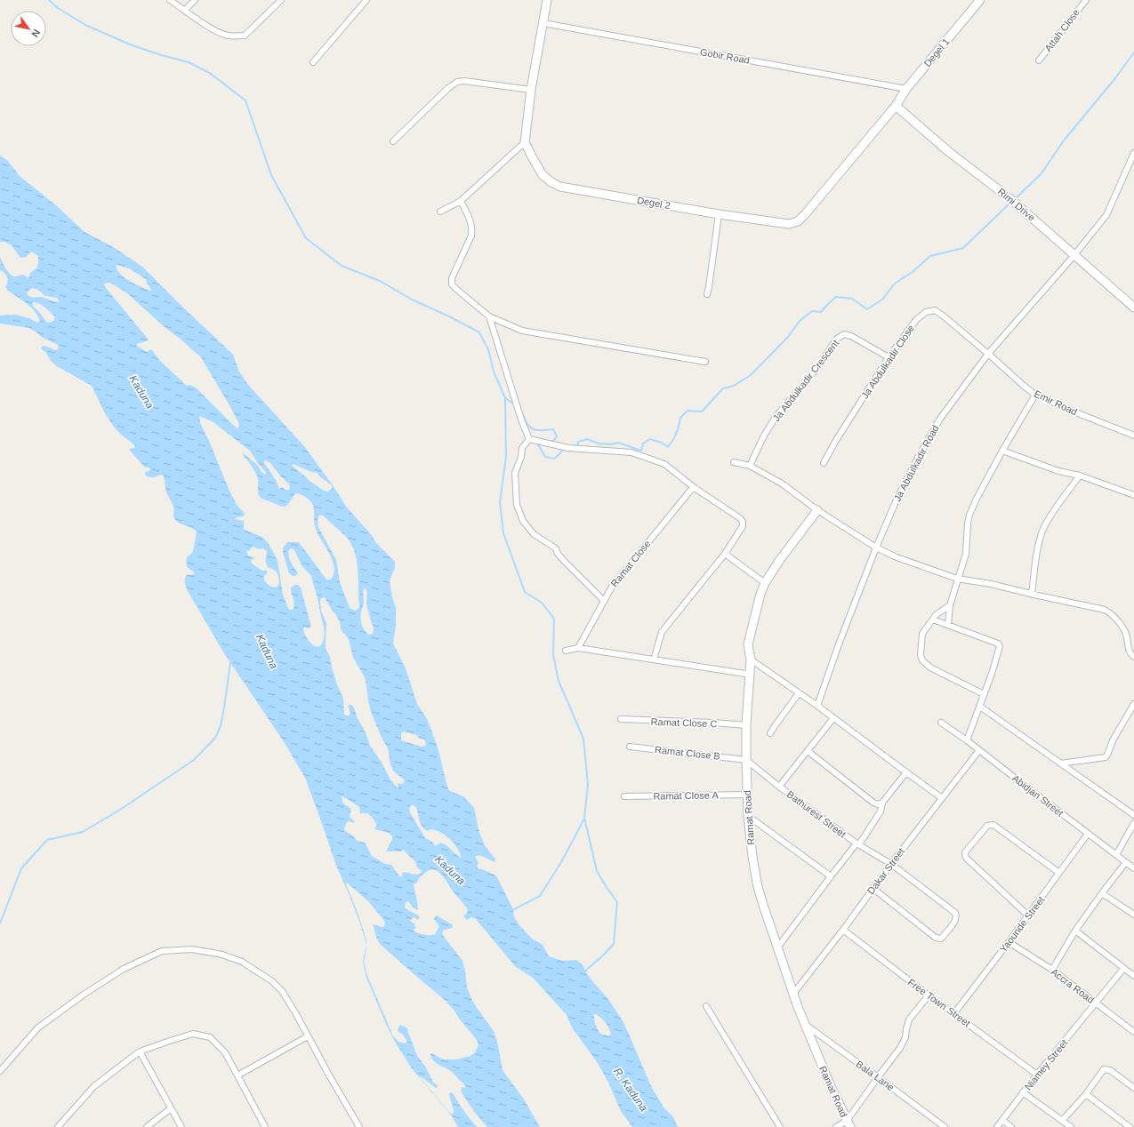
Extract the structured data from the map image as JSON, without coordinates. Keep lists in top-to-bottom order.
{
  "streets": {
    "street": [
      "Attah Close",
      "Degel 1",
      "Gobir Road",
      "Degel 2",
      "Rimi Drive",
      "Ja Abdulkadir Close",
      "Ja Abdulkadir Crescent",
      "Emir Road",
      "Ja Abdulkadir Road",
      "Ramat Close",
      "Ramat Close C",
      "Ramat Close B",
      "Ramat Close A",
      "Abidjan Street",
      "Bathurest Street",
      "Ramat Road",
      "Dakar Street",
      "Yaounde Street",
      "Accra Road",
      "Free Town Street",
      "Niamey Street",
      "Bala Lane"
    ]
  },
  "crossings": [
    ["Degel 1", "Gobir Road"],
    ["Degel 1", "Degel 2"],
    ["Degel 1", "Rimi Drive"],
    ["Degel 2", "Rimi Drive"],
    ["Rimi Drive", "Ja Abdulkadir Road"],
    ["Ja Abdulkadir Close", "Ja Abdulkadir Crescent"],
    ["Ja Abdulkadir Close", "Emir Road"],
    ["Ja Abdulkadir Close", "Ja Abdulkadir Road"],
    ["Emir Road", "Ja Abdulkadir Road"],
    ["Ramat Close C", "Ramat Road"],
    ["Ramat Close B", "Bathurest Street"],
    ["Ramat Close B", "Ramat Road"],
    ["Ramat Close A", "Ramat Road"],
    ["Abidjan Street", "Dakar Street"],
    ["Abidjan Street", "Yaounde Street"],
    ["Bathurest Street", "Ramat Road"],
    ["Bathurest Street", "Dakar Street"],
    ["Ramat Road", "Dakar Street"],
    ["Ramat Road", "Bala Lane"],
    ["Dakar Street", "Free Town Street"],
    ["Yaounde Street", "Accra Road"],
    ["Yaounde Street", "Free Town Street"],
    ["Accra Road", "Niamey Street"],
    ["Free Town Street", "Niamey Street"]
  ],
  "water": ["Kaduna", "R. Kaduna"],
  "north": "bottom right"
}
